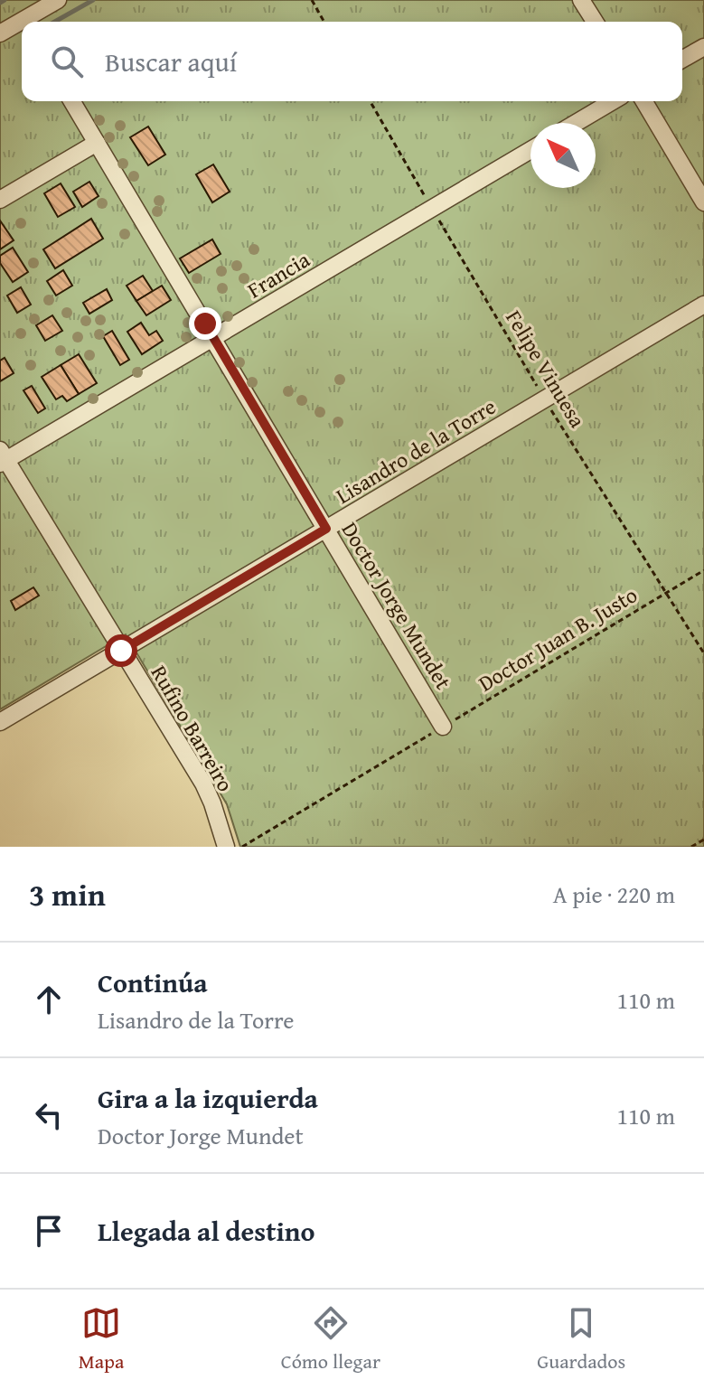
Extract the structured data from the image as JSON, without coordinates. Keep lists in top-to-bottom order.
{
  "streets": {
    "street": [
      "Francia",
      "Lisandro de la Torre",
      "Doctor Jorge Mundet",
      "Rufino Barreiro"
    ],
    "path": ["Felipe Vinuesa", "Doctor Juan B. Justo"]
  },
  "crossings": [
    ["Francia", "Felipe Vinuesa"],
    ["Francia", "Doctor Jorge Mundet"],
    ["Francia", "Rufino Barreiro"],
    ["Felipe Vinuesa", "Lisandro de la Torre"],
    ["Felipe Vinuesa", "Doctor Juan B. Justo"],
    ["Lisandro de la Torre", "Doctor Jorge Mundet"],
    ["Lisandro de la Torre", "Rufino Barreiro"],
    ["Doctor Jorge Mundet", "Doctor Juan B. Justo"]
  ],
  "north": "top left",
  "page": {
    "search": "Buscar aquí",
    "heading": ["3 min", "A pie · 220 m"],
    "list": [
      ["Continúa", "Lisandro de la Torre", "110 m"],
      ["Gira a la izquierda", "Doctor Jorge Mundet", "110 m"],
      "Llegada al destino"
    ],
    "nav": ["Mapa", "Cómo llegar", "Guardados"]
  }
}
